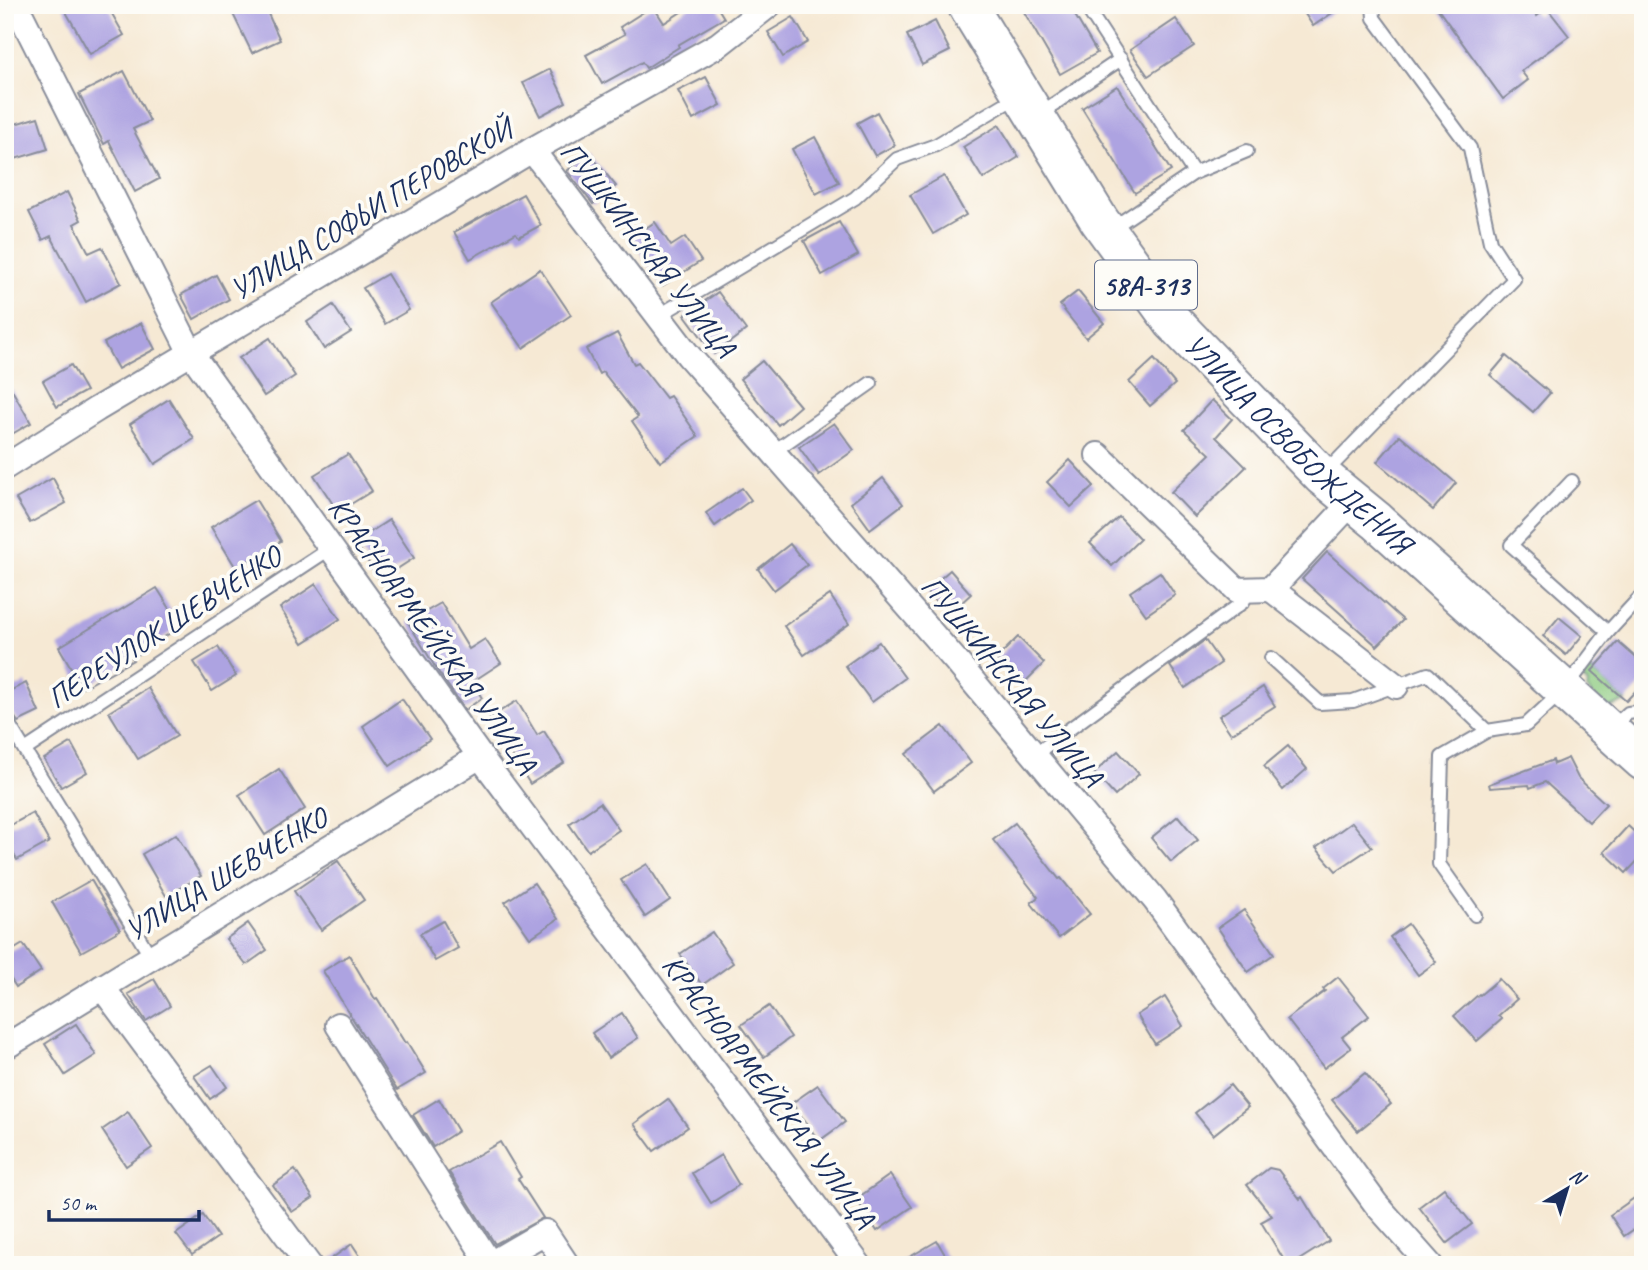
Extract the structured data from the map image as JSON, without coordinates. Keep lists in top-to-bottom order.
{
  "streets": {
    "main road": ["58А-313", "УЛИЦА ОСВОБОЖДЕНИЯ"],
    "street": [
      "УЛИЦА СОФЬИ ПЕРОВСКОЙ",
      "ПУШКИНСКАЯ УЛИЦА",
      "КРАСНОАРМЕЙСКАЯ УЛИЦА",
      "УЛИЦА ШЕВЧЕНКО"
    ],
    "lane": ["ПЕРЕУЛОК ШЕВЧЕНКО"]
  },
  "crossings": [
    ["УЛИЦА СОФЬИ ПЕРОВСКОЙ", "ПУШКИНСКАЯ УЛИЦА"],
    ["УЛИЦА СОФЬИ ПЕРОВСКОЙ", "КРАСНОАРМЕЙСКАЯ УЛИЦА"],
    ["ПЕРЕУЛОК ШЕВЧЕНКО", "КРАСНОАРМЕЙСКАЯ УЛИЦА"],
    ["КРАСНОАРМЕЙСКАЯ УЛИЦА", "УЛИЦА ШЕВЧЕНКО"]
  ],
  "scale_bar": "50 m",
  "north": "top right"
}
